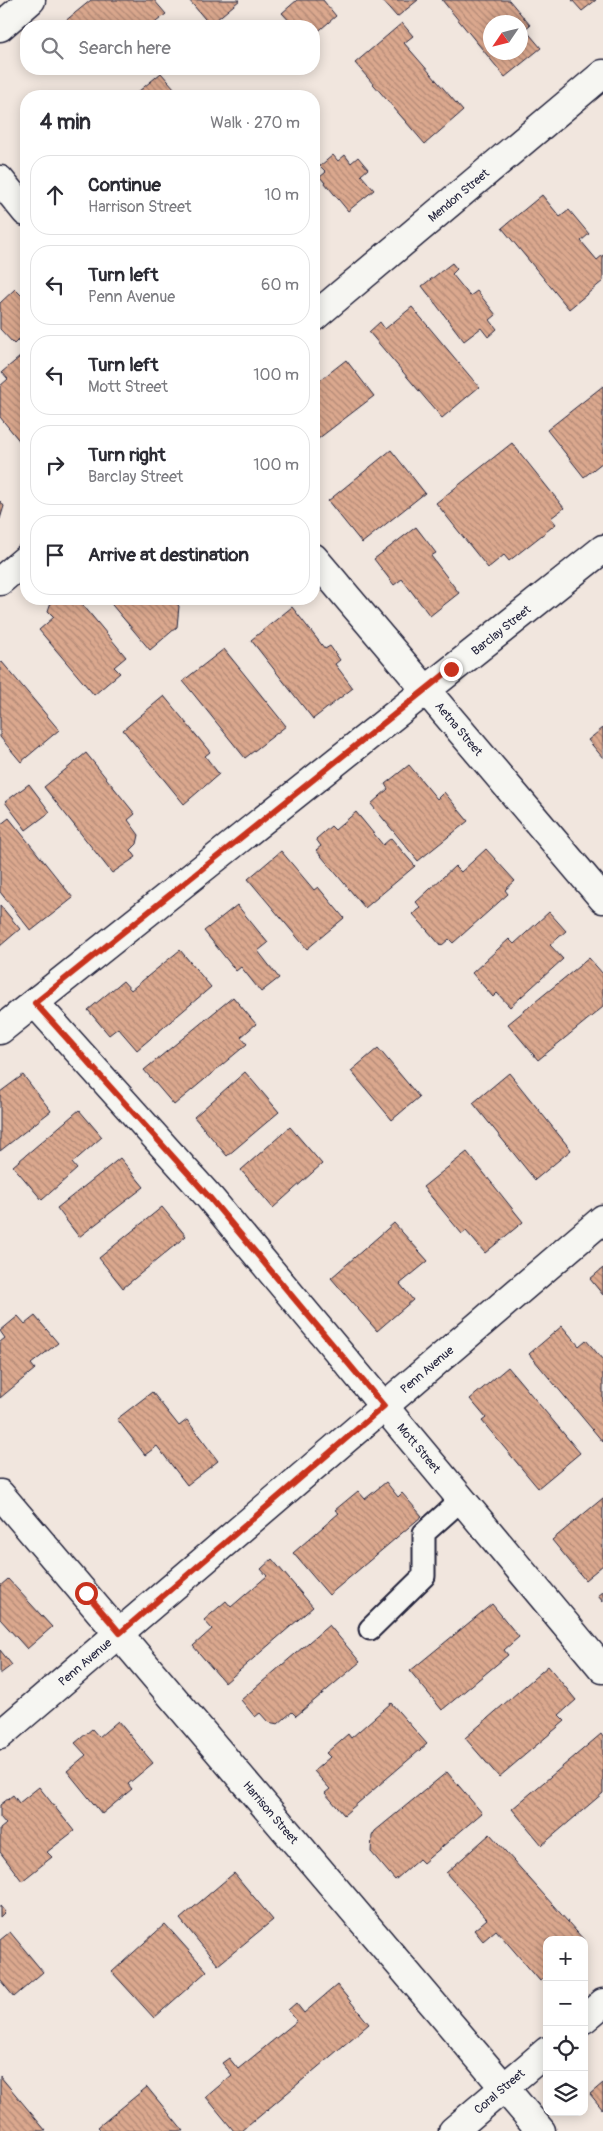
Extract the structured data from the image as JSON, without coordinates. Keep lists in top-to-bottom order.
{
  "streets": {
    "street": [
      "Mendon Street",
      "Barclay Street",
      "Aetna Street",
      "Penn Avenue",
      "Mott Street",
      "Harrison Street",
      "Coral Street"
    ]
  },
  "crossings": [
    ["Barclay Street", "Aetna Street"],
    ["Barclay Street", "Mott Street"],
    ["Penn Avenue", "Mott Street"],
    ["Penn Avenue", "Harrison Street"],
    ["Harrison Street", "Coral Street"]
  ],
  "north": "bottom left",
  "page": {
    "search": "Search here",
    "heading": ["4 min", "Walk · 270 m"],
    "list": [
      ["Continue", "Harrison Street", "10 m"],
      ["Turn left", "Penn Avenue", "60 m"],
      ["Turn left", "Mott Street", "100 m"],
      ["Turn right", "Barclay Street", "100 m"],
      "Arrive at destination"
    ],
    "map_buttons": ["+", "−"]
  }
}
